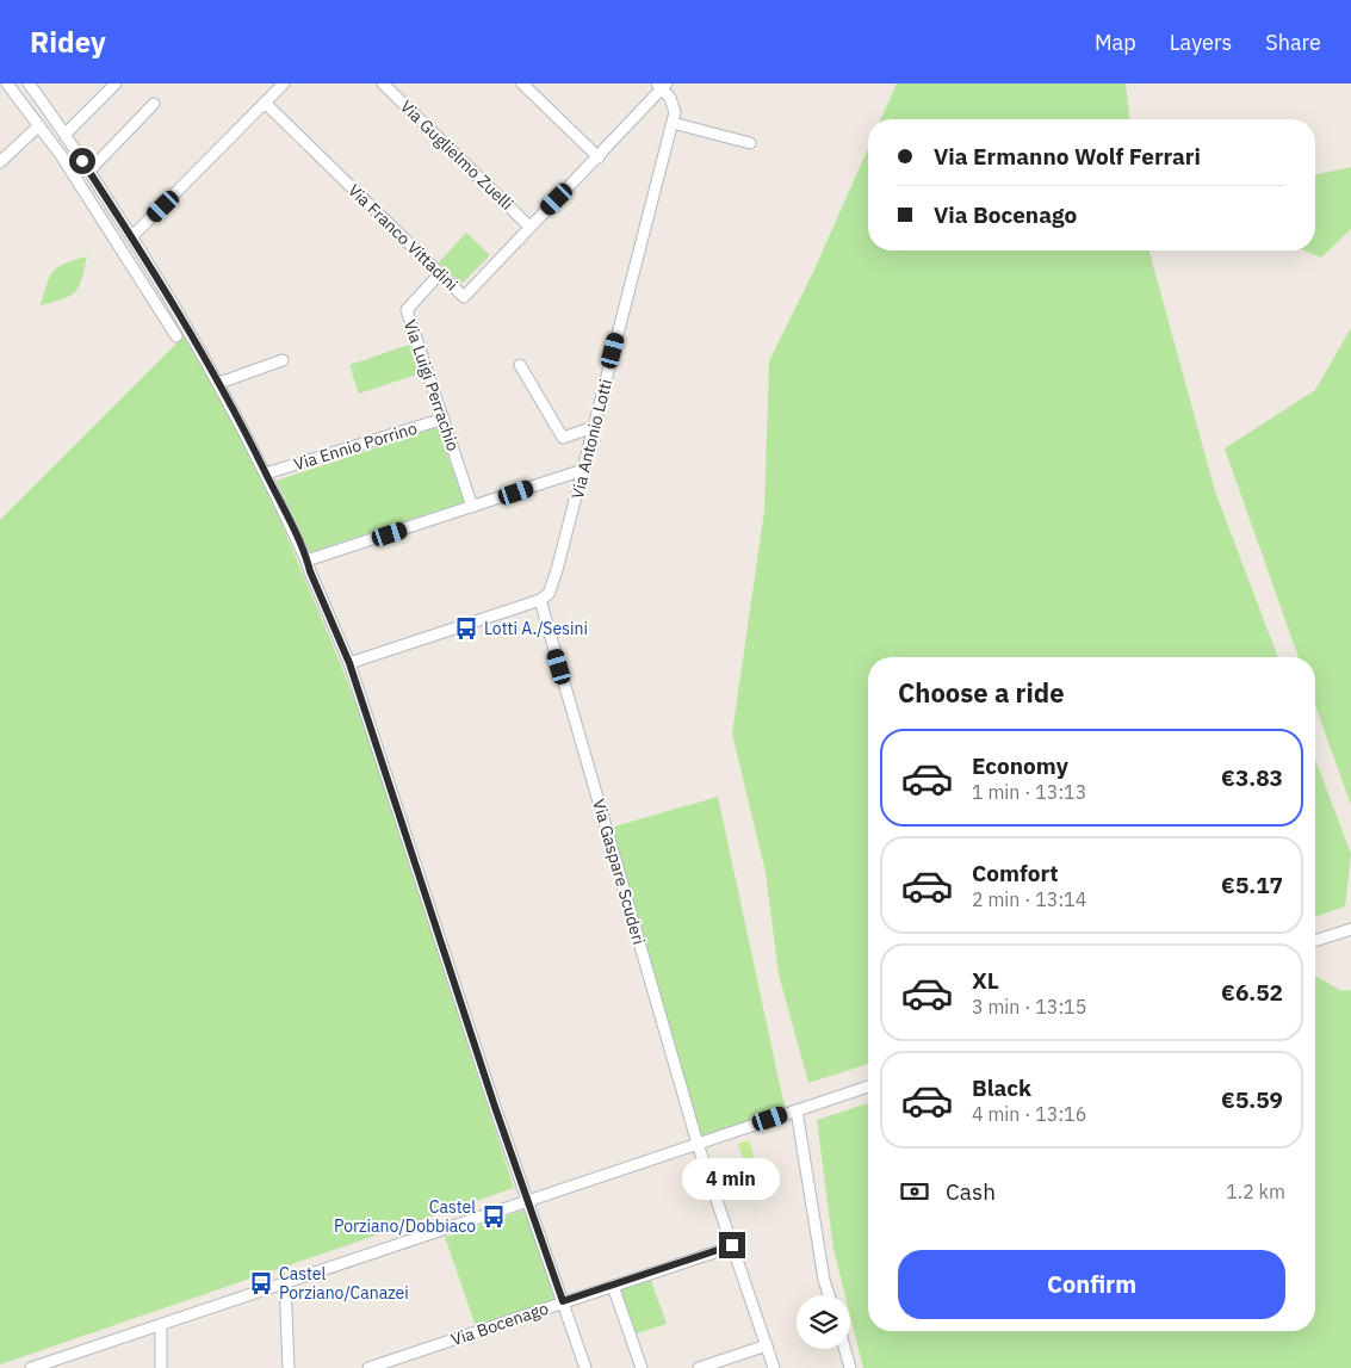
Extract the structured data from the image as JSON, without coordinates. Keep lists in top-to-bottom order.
{
  "streets": {
    "street": [
      "Via Guglielmo Zuelli",
      "Via Franco Vittadini",
      "Via Luigi Perrachio",
      "Via Antonio Lotti",
      "Via Ennio Porrino",
      "Via Gaspare Scuderi",
      "Via Bocenago"
    ]
  },
  "crossings": [
    ["Via Guglielmo Zuelli", "Via Franco Vittadini"],
    ["Via Franco Vittadini", "Via Luigi Perrachio"],
    ["Via Franco Vittadini", "Via Antonio Lotti"],
    ["Via Luigi Perrachio", "Via Ennio Porrino"],
    ["Via Antonio Lotti", "Via Gaspare Scuderi"],
    ["Via Gaspare Scuderi", "Via Bocenago"]
  ],
  "places": {
    "bus stop": ["Lotti A./Sesini", "Castel Porziano/Dobbiaco", "Castel Porziano/Canazei"]
  },
  "page": {
    "header": "Ridey",
    "nav": ["Map", "Layers", "Share"],
    "banner": ["Via Ermanno Wolf Ferrari", "Via Bocenago"],
    "heading": "Choose a ride",
    "list": [
      {
        "name": "Economy",
        "note": "1 min · 13:13",
        "value": "€3.83"
      },
      {
        "name": "Comfort",
        "note": "2 min · 13:14",
        "value": "€5.17"
      },
      {
        "name": "XL",
        "note": "3 min · 13:15",
        "value": "€6.52"
      },
      {
        "name": "Black",
        "note": "4 min · 13:16",
        "value": "€5.59"
      }
    ],
    "bubble": "4 min",
    "pay": ["Cash", "1.2 km"],
    "buttons": "Confirm"
  }
}
